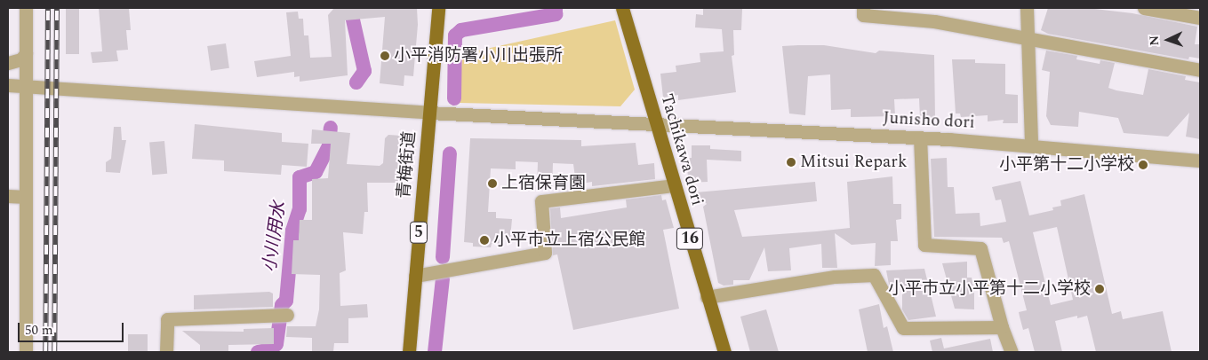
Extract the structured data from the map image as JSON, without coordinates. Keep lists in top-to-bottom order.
{
  "streets": {
    "main road": [
      "Tachikawa dori",
      "青梅街道",
      "5",
      "16"
    ],
    "street": ["Junisho dori"]
  },
  "crossings": [
    ["Junisho dori", "Tachikawa dori"],
    ["Junisho dori", "青梅街道"]
  ],
  "water": ["小川用水"],
  "places": [
    "小平消防署小川出張所",
    "Mitsui Repark",
    "小平第十二小学校",
    "上宿保育園",
    "小平市立上宿公民館",
    "小平市立小平第十二小学校"
  ],
  "scale_bar": "50 m",
  "north": "left"
}
